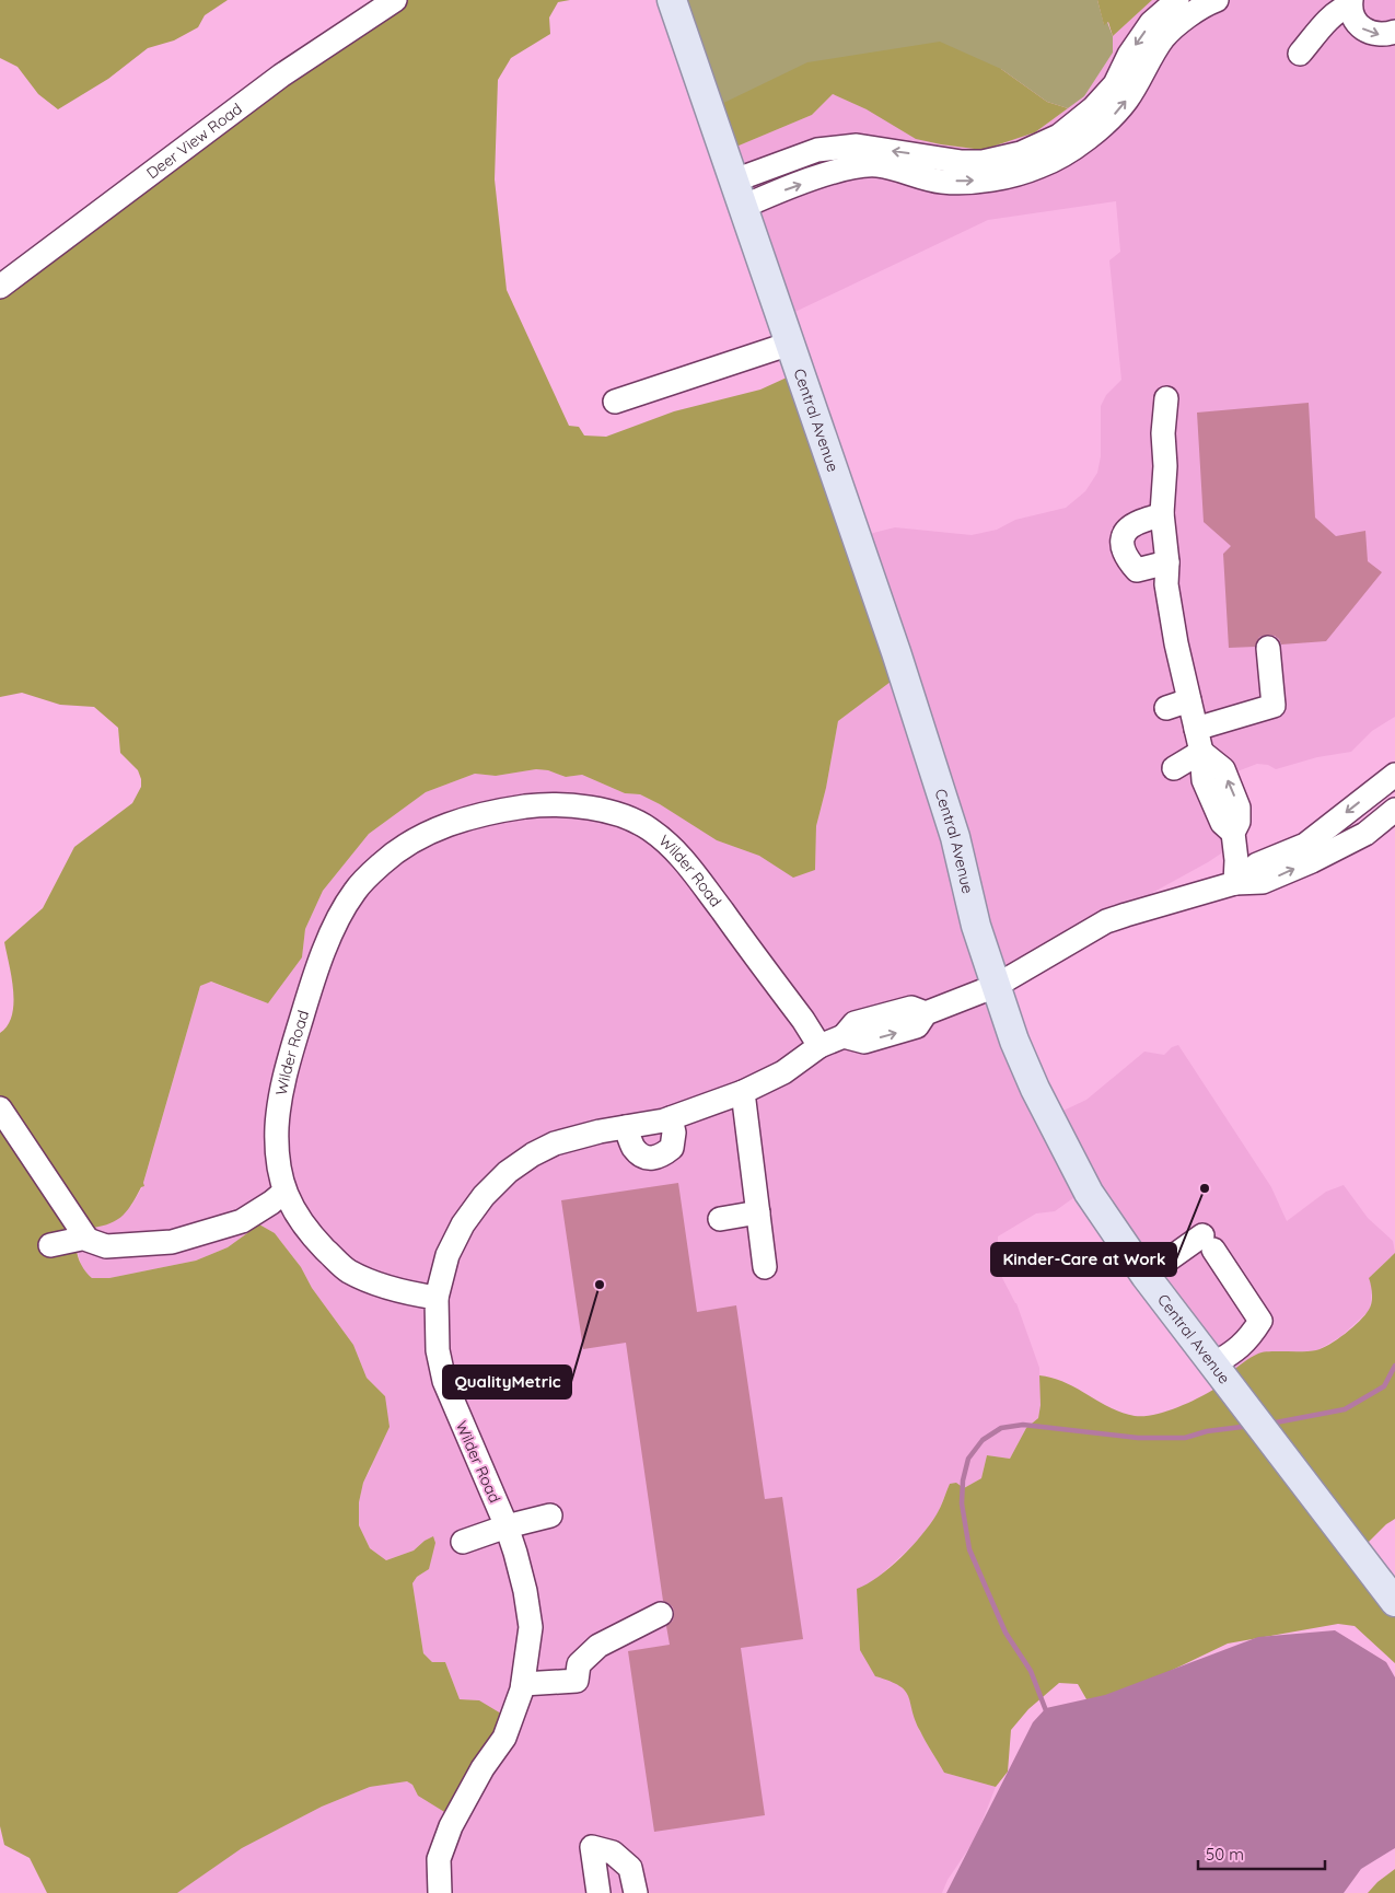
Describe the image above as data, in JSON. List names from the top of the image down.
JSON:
{
  "streets": {
    "main road": ["Central Avenue"],
    "street": ["Deer View Road", "Wilder Road"]
  },
  "places": ["Kinder-Care at Work", "QualityMetric"],
  "scale_bar": "50 m"
}
